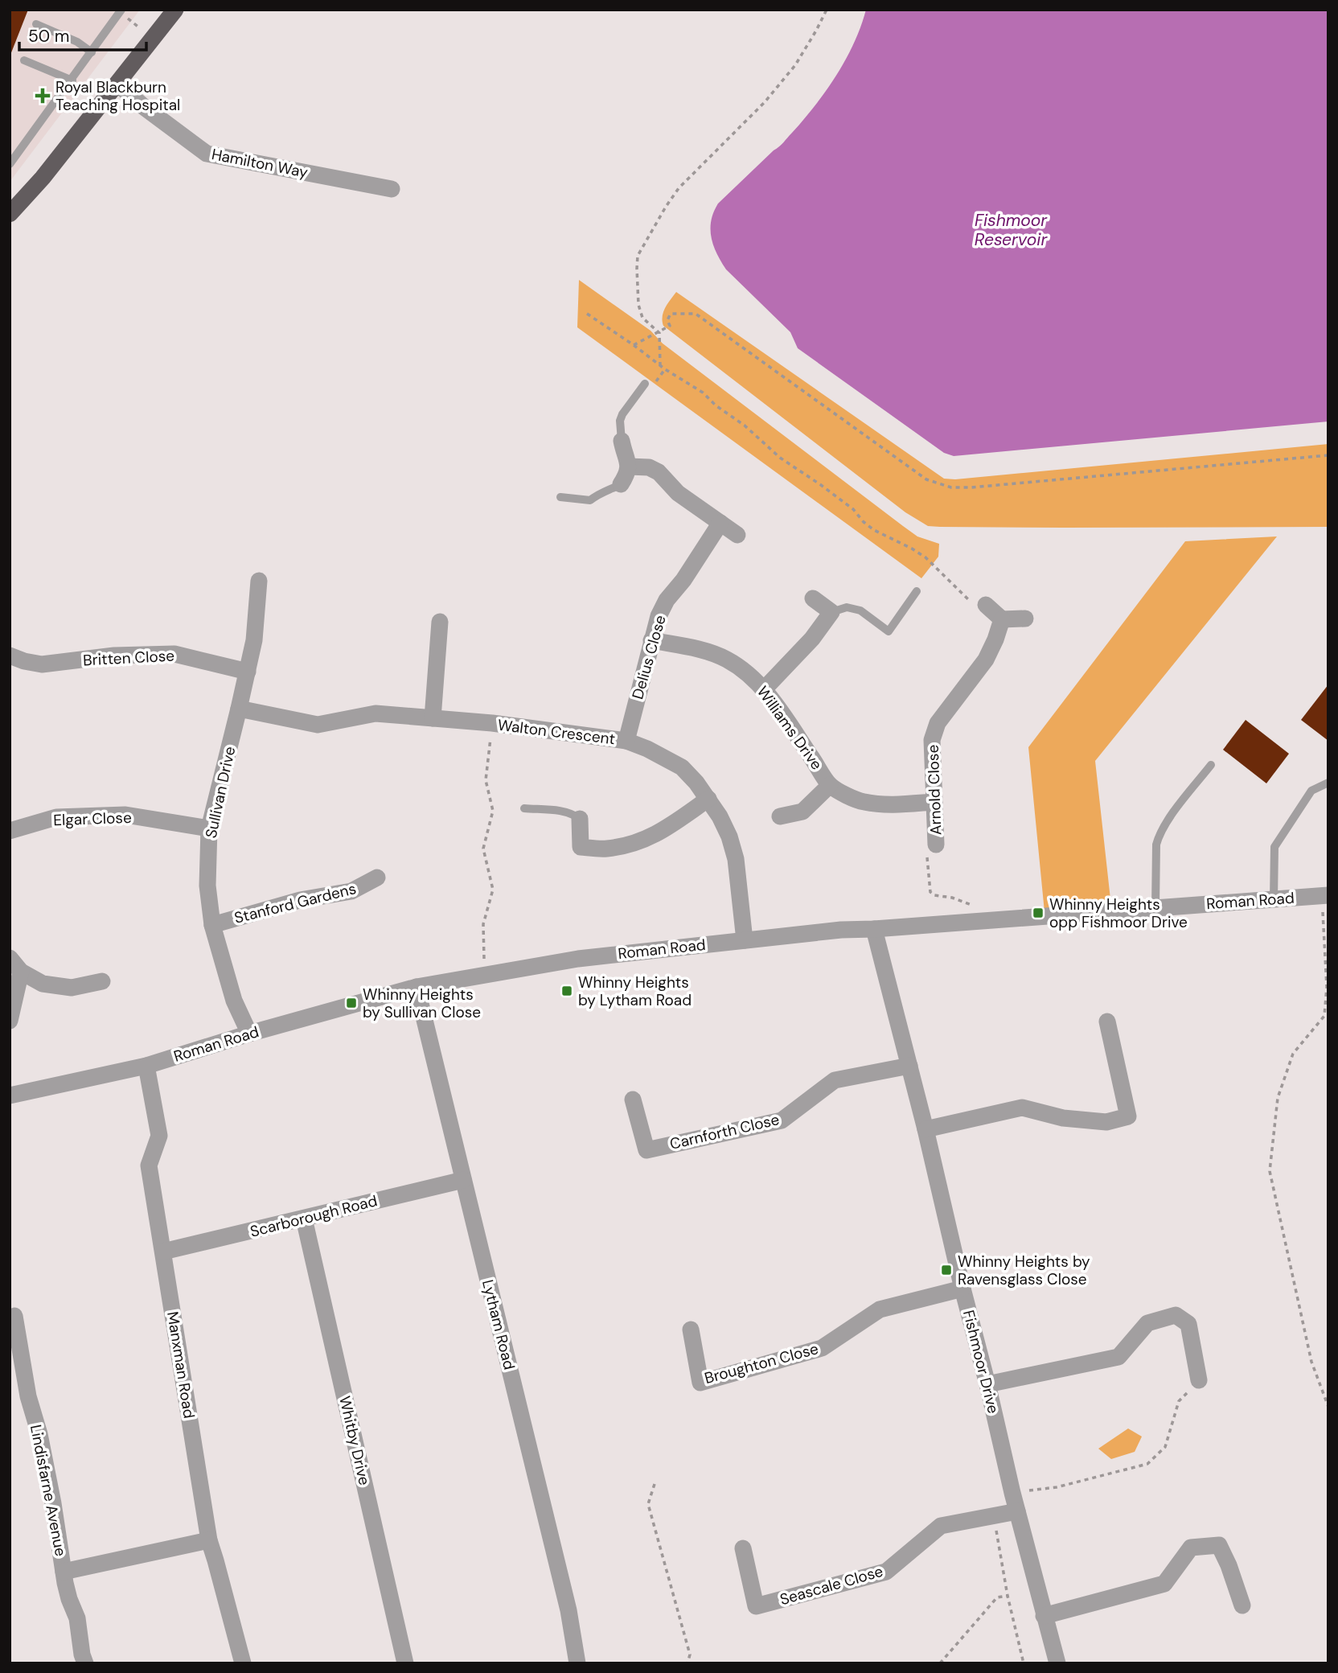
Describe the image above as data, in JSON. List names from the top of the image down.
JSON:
{
  "streets": {
    "street": [
      "Hamilton Way",
      "Delius Close",
      "Britten Close",
      "Williams Drive",
      "Walton Crescent",
      "Arnold Close",
      "Sullivan Drive",
      "Elgar Close",
      "Roman Road",
      "Stanford Gardens",
      "Carnforth Close",
      "Scarborough Road",
      "Lytham Road",
      "Fishmoor Drive",
      "Broughton Close",
      "Manxman Road",
      "Whitby Drive",
      "Lindisfarne Avenue",
      "Seascale Close"
    ]
  },
  "crossings": [
    ["Delius Close", "Williams Drive"],
    ["Delius Close", "Walton Crescent"],
    ["Britten Close", "Sullivan Drive"],
    ["Williams Drive", "Arnold Close"],
    ["Walton Crescent", "Sullivan Drive"],
    ["Walton Crescent", "Roman Road"],
    ["Sullivan Drive", "Elgar Close"],
    ["Sullivan Drive", "Roman Road"],
    ["Sullivan Drive", "Stanford Gardens"],
    ["Roman Road", "Lytham Road"],
    ["Roman Road", "Fishmoor Drive"],
    ["Roman Road", "Manxman Road"],
    ["Carnforth Close", "Fishmoor Drive"],
    ["Scarborough Road", "Lytham Road"],
    ["Scarborough Road", "Manxman Road"],
    ["Scarborough Road", "Whitby Drive"],
    ["Fishmoor Drive", "Broughton Close"],
    ["Fishmoor Drive", "Seascale Close"]
  ],
  "water": ["Fishmoor Reservoir"],
  "places": {
    "health": ["Royal Blackburn Teaching Hospital"],
    "transit": [
      "Whinny Heights opp Fishmoor Drive",
      "Whinny Heights by Lytham Road",
      "Whinny Heights by Sullivan Close",
      "Whinny Heights by Ravensglass Close"
    ]
  },
  "scale_bar": "50 m"
}
